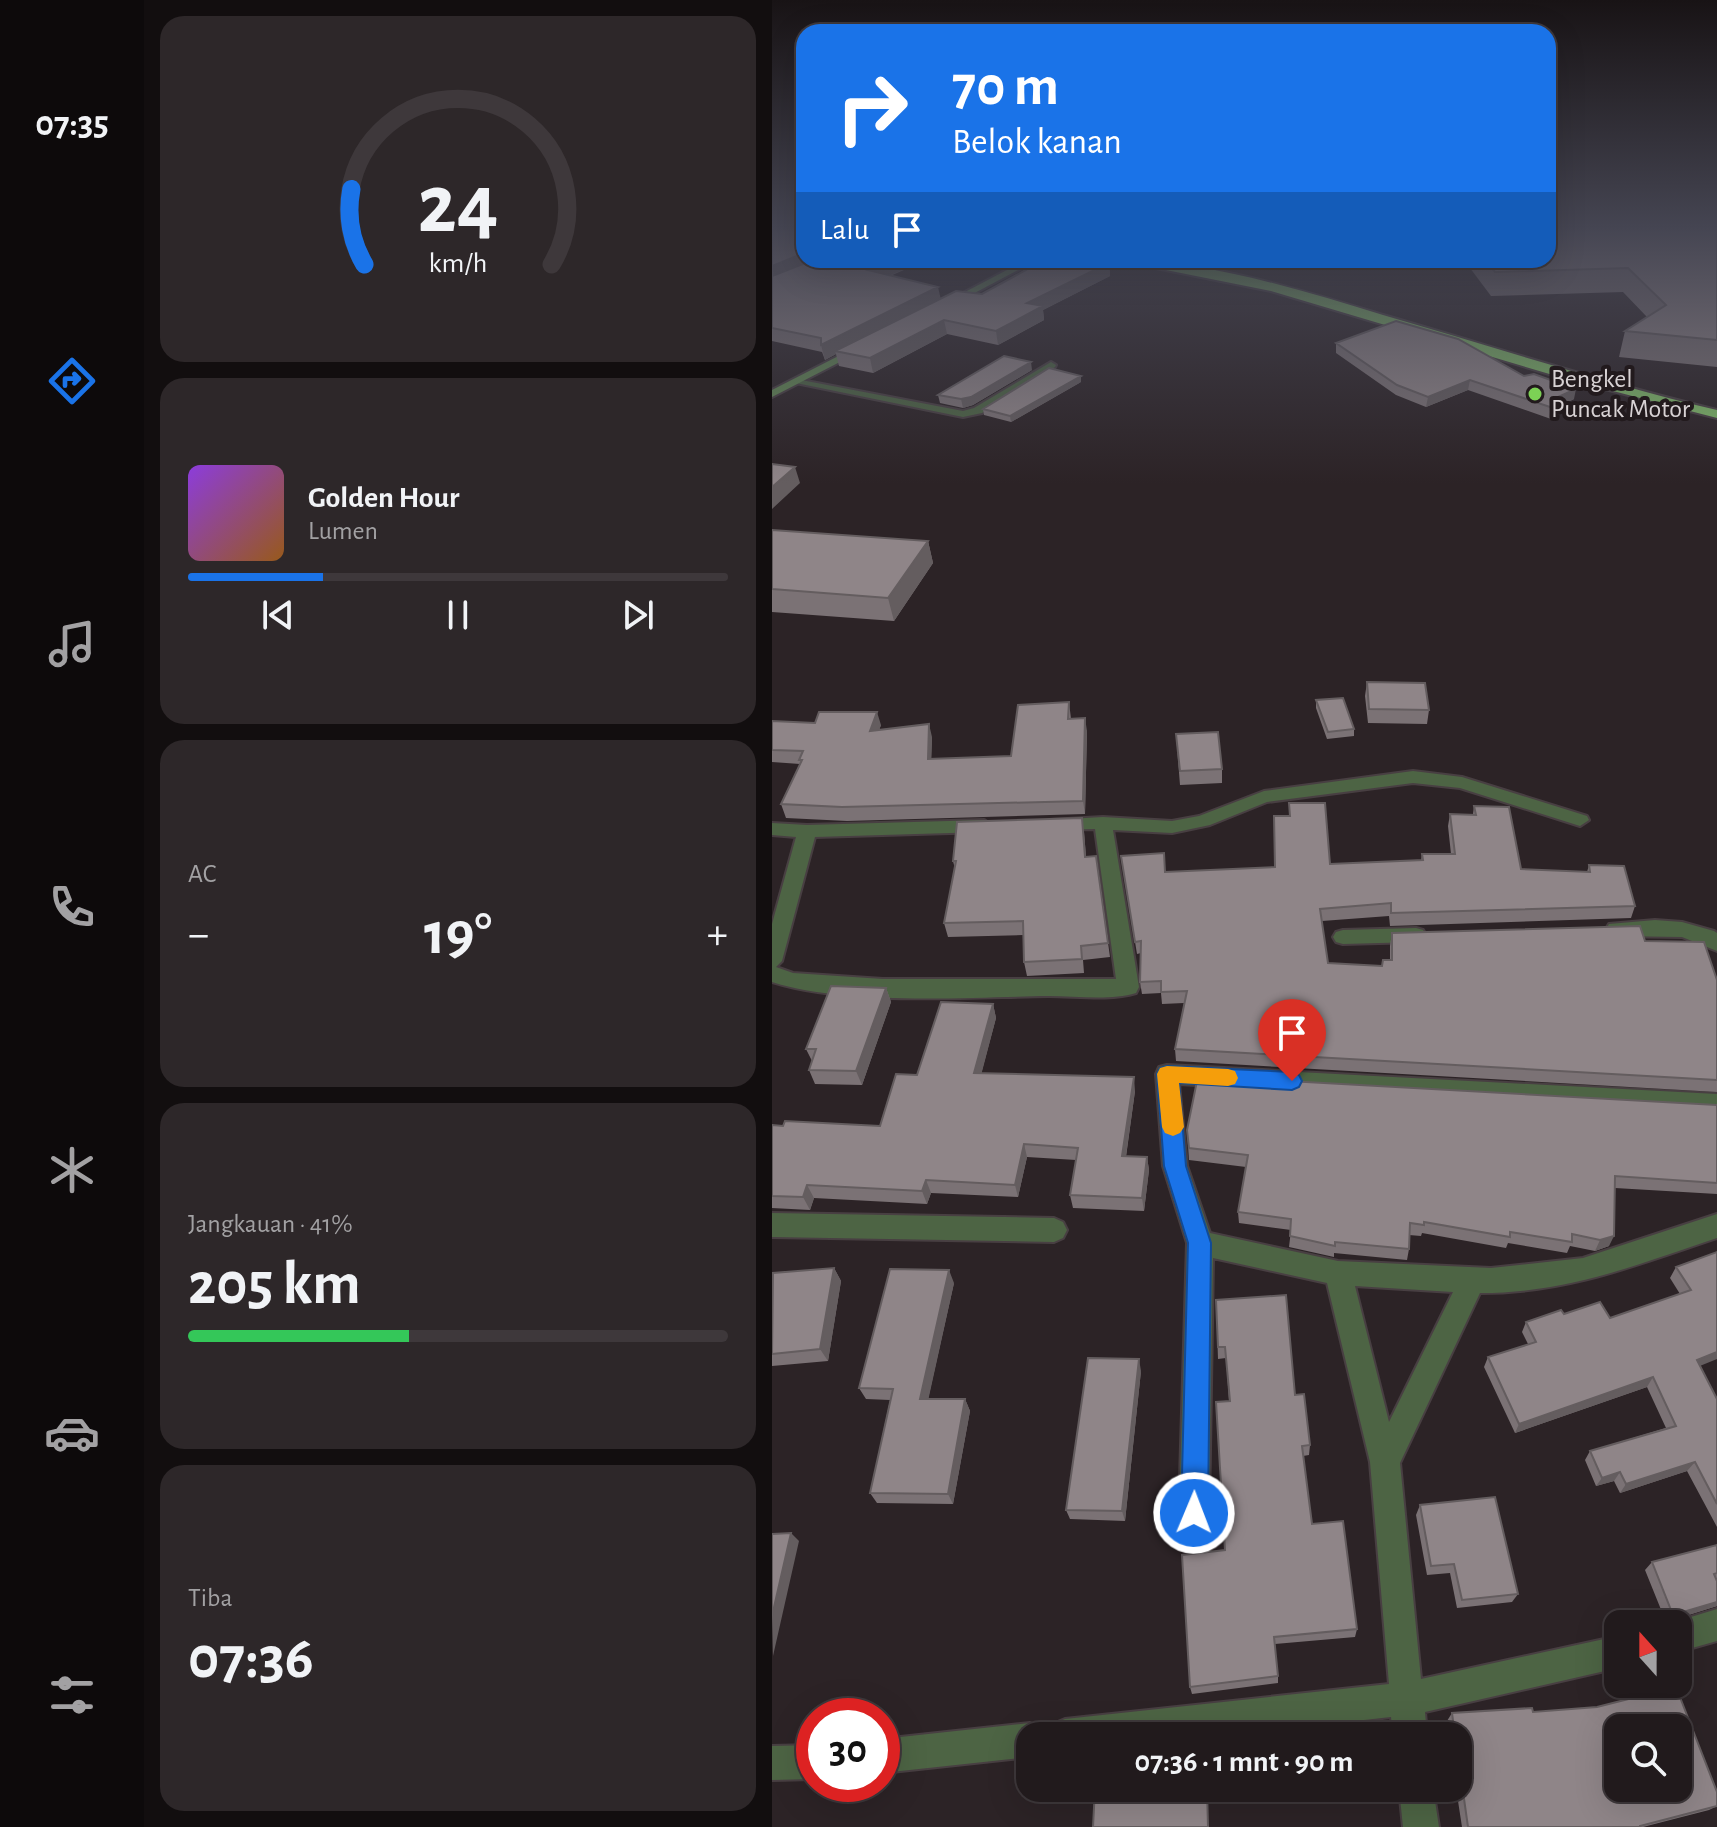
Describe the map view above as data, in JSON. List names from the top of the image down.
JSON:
{
  "places": ["Bengkel Puncak Motor"],
  "north": "top",
  "page": {
    "tabs": "07:35",
    "turn": ["70 m", "Belok kanan"],
    "then": "Lalu",
    "song": ["Golden Hour", "Lumen"],
    "tile": [
      "AC",
      ["Jangkauan · 41%", "205 km"],
      ["Tiba", "07:36"]
    ],
    "heat": ["−", "19°", "+"],
    "limit": "30",
    "trip": "07:36 · 1 mnt · 90 m",
    "gauge": ["24", "km/h"]
  }
}
